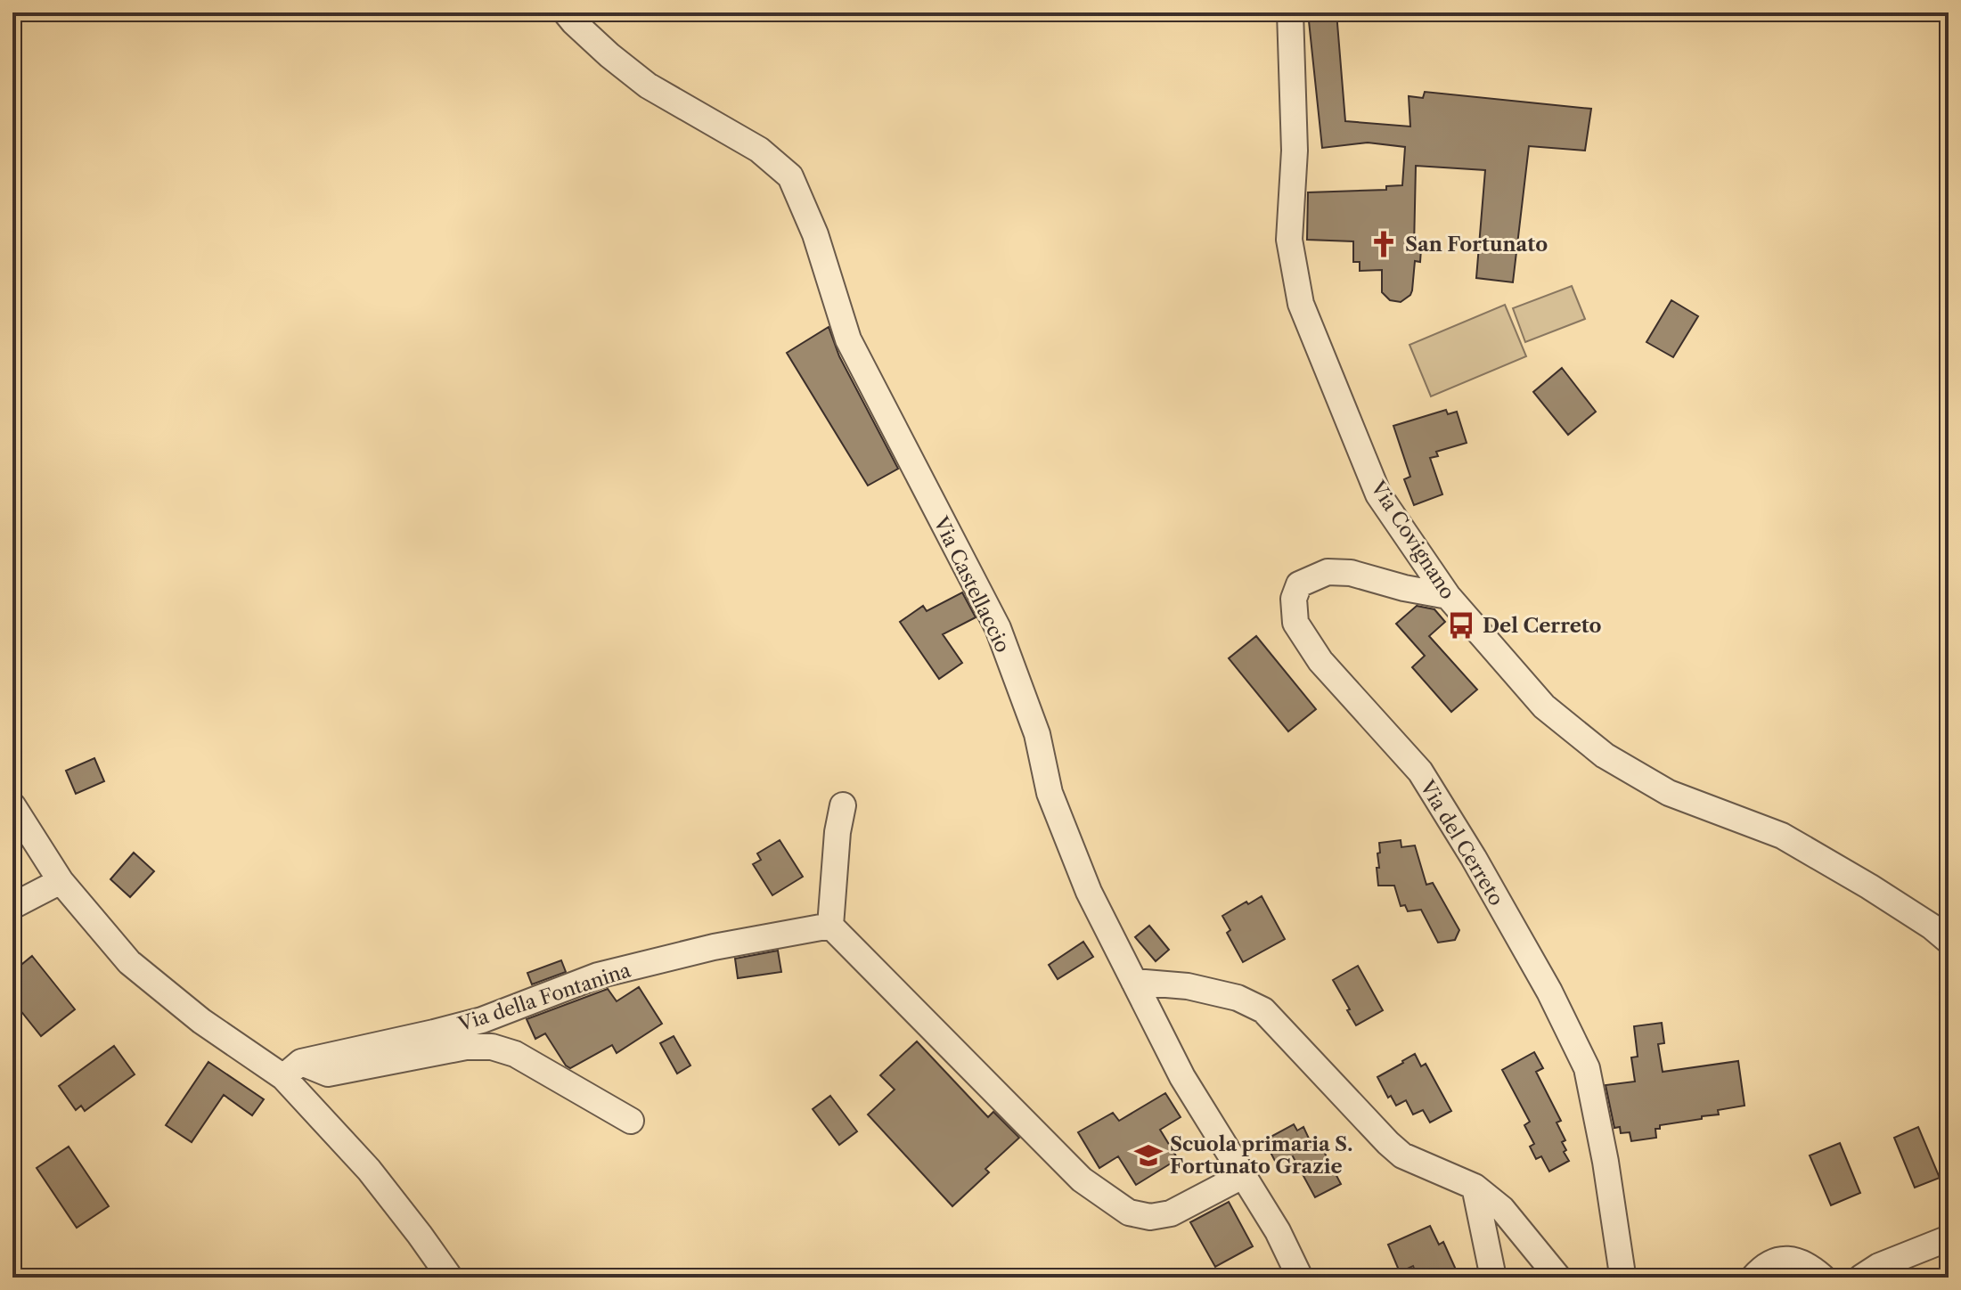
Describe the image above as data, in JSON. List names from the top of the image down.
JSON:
{
  "streets": {
    "street": [
      "Via Covignano",
      "Via Castellaccio",
      "Via del Cerreto",
      "Via della Fontanina"
    ]
  },
  "crossings": [
    ["Via Covignano", "Via del Cerreto"]
  ],
  "places": {
    "church": ["San Fortunato"],
    "bus stop": ["Del Cerreto"],
    "school or university": ["Scuola primaria S. Fortunato Grazie"]
  }
}
